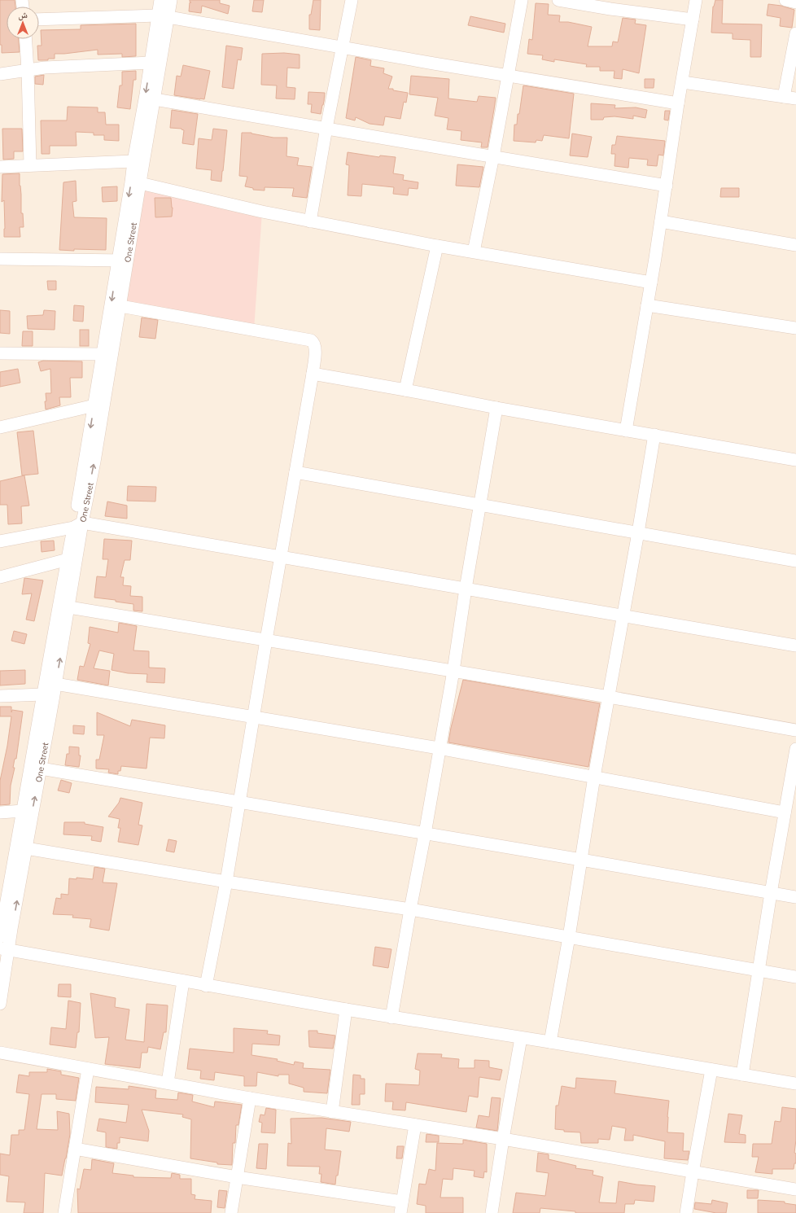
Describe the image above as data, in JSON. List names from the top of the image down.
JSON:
{
  "streets": {
    "street": ["One Street"]
  },
  "north": "top"
}
